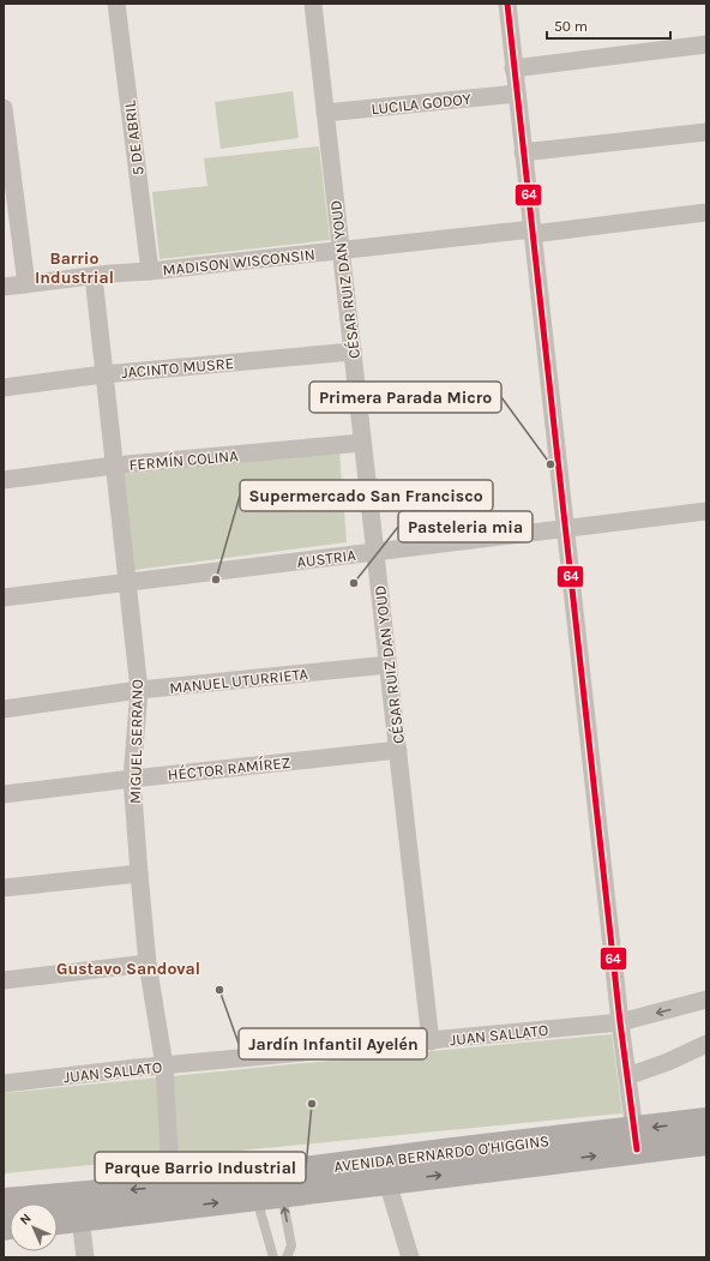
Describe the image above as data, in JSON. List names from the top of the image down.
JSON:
{
  "streets": {
    "main road": ["AVENIDA BERNARDO O'HIGGINS"],
    "street": [
      "LUCILA GODOY",
      "5 DE ABRIL",
      "MADISON WISCONSIN",
      "CÉSAR RUIZ DAN YOUD",
      "JACINTO MUSRE",
      "FERMÍN COLINA",
      "AUSTRIA",
      "MANUEL UTURRIETA",
      "MIGUEL SERRANO",
      "HÉCTOR RAMÍREZ",
      "JUAN SALLATO"
    ]
  },
  "crossings": [
    ["LUCILA GODOY", "CÉSAR RUIZ DAN YOUD"],
    ["5 DE ABRIL", "MADISON WISCONSIN"],
    ["MADISON WISCONSIN", "CÉSAR RUIZ DAN YOUD"],
    ["MADISON WISCONSIN", "MIGUEL SERRANO"],
    ["CÉSAR RUIZ DAN YOUD", "JACINTO MUSRE"],
    ["CÉSAR RUIZ DAN YOUD", "FERMÍN COLINA"],
    ["CÉSAR RUIZ DAN YOUD", "AUSTRIA"],
    ["CÉSAR RUIZ DAN YOUD", "MANUEL UTURRIETA"],
    ["CÉSAR RUIZ DAN YOUD", "HÉCTOR RAMÍREZ"],
    ["CÉSAR RUIZ DAN YOUD", "JUAN SALLATO"],
    ["JACINTO MUSRE", "MIGUEL SERRANO"],
    ["FERMÍN COLINA", "MIGUEL SERRANO"],
    ["AUSTRIA", "MIGUEL SERRANO"],
    ["MANUEL UTURRIETA", "MIGUEL SERRANO"],
    ["MIGUEL SERRANO", "HÉCTOR RAMÍREZ"],
    ["MIGUEL SERRANO", "JUAN SALLATO"],
    ["MIGUEL SERRANO", "AVENIDA BERNARDO O'HIGGINS"]
  ],
  "districts": ["Barrio Industrial", "Gustavo Sandoval"],
  "places": [
    "Primera Parada Micro",
    "Supermercado San Francisco",
    "Pasteleria mia",
    "Jardín Infantil Ayelén",
    "Parque Barrio Industrial"
  ],
  "lines": ["transit line 64"],
  "scale_bar": "50 m",
  "north": "top left"
}
